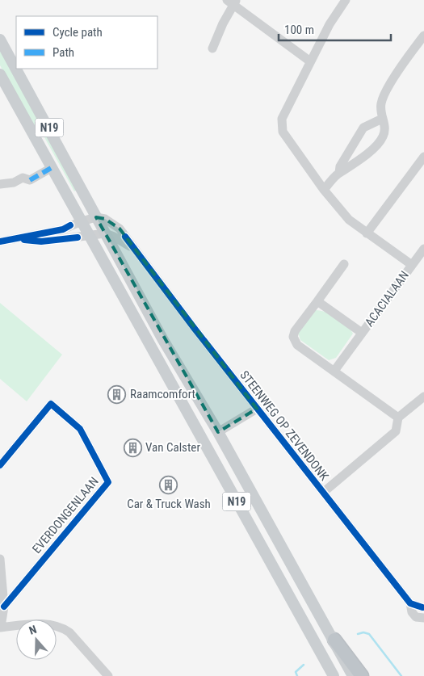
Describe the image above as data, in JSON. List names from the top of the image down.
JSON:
{
  "streets": {
    "main road": ["N19"],
    "street": ["ACACIALAAN", "STEENWEG OP ZEVENDONK", "EVERDONGENLAAN"]
  },
  "crossings": [
    ["N19", "STEENWEG OP ZEVENDONK"]
  ],
  "places": {
    "building": ["Raamcomfort", "Van Calster", "Car & Truck Wash"]
  },
  "legend": ["Cycle path", "Path"],
  "scale_bar": "100 m",
  "north": "top"
}
